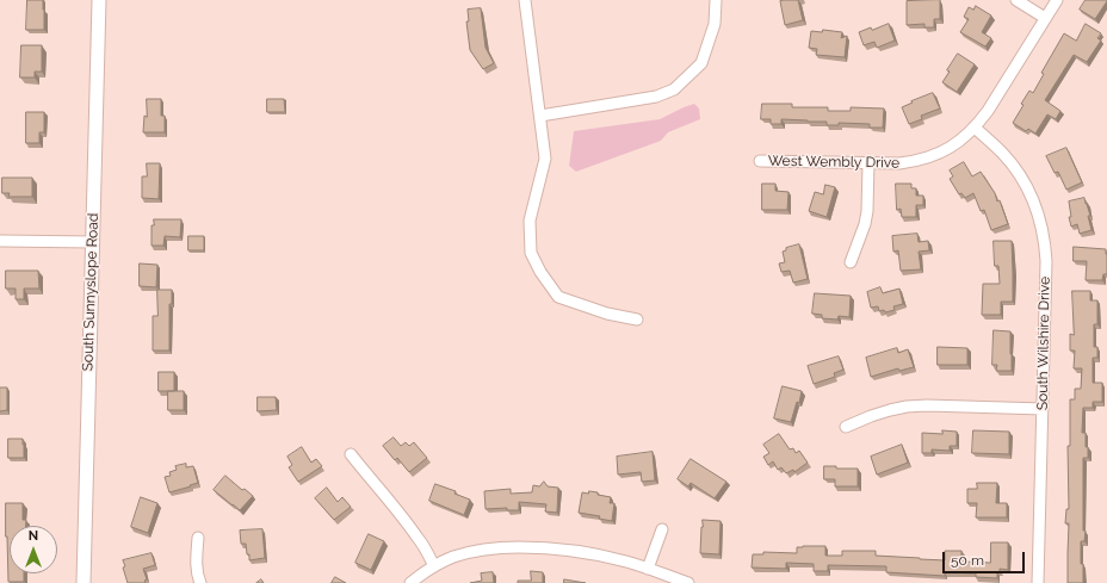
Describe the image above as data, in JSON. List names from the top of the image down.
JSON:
{
  "streets": {
    "street": ["West Wembly Drive", "South Sunnyslope Road", "South Wilshire Drive"]
  },
  "crossings": [
    ["West Wembly Drive", "South Wilshire Drive"]
  ],
  "scale_bar": "50 m",
  "north": "top"
}
